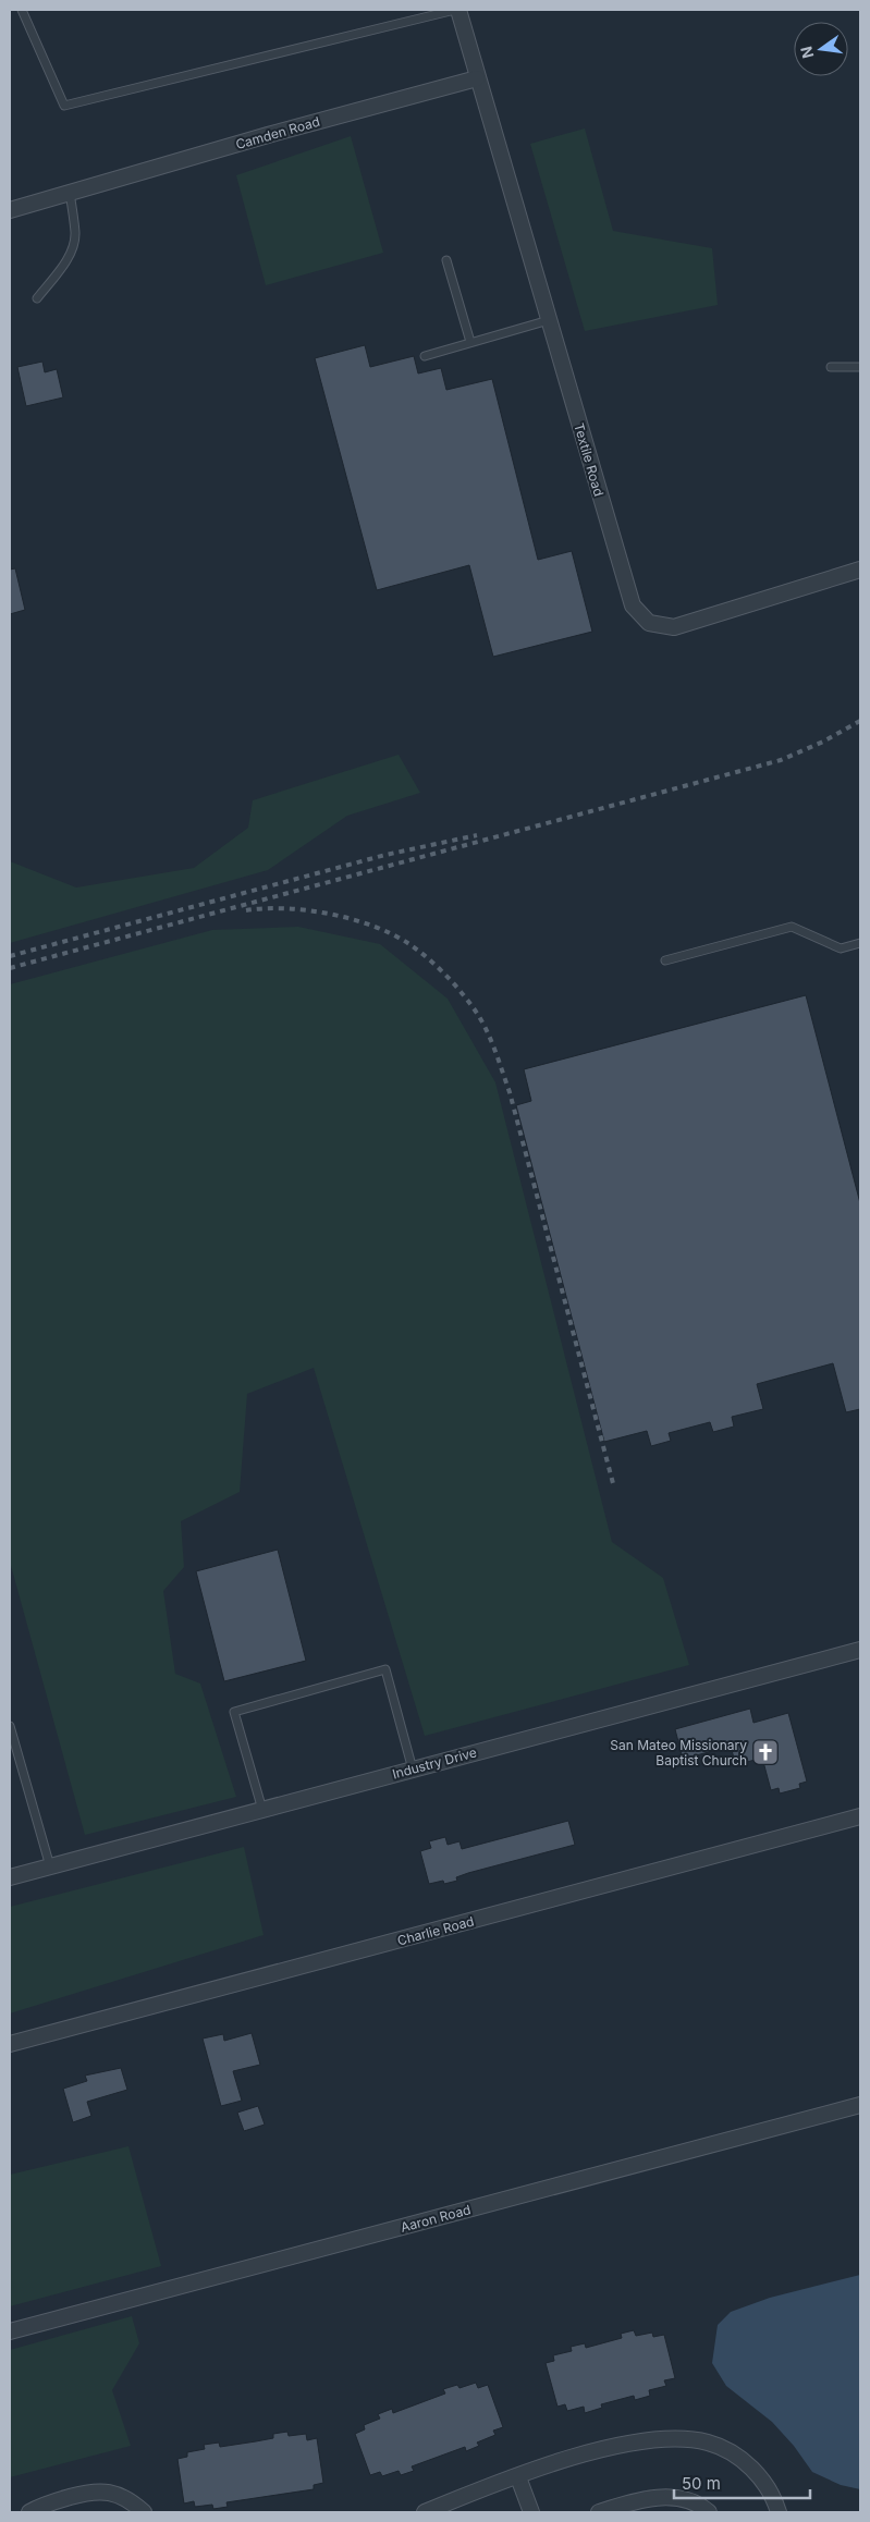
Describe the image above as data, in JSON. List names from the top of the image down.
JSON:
{
  "streets": {
    "street": [
      "Camden Road",
      "Textile Road",
      "Industry Drive",
      "Charlie Road",
      "Aaron Road"
    ]
  },
  "crossings": [
    ["Camden Road", "Textile Road"]
  ],
  "places": {
    "church": ["San Mateo Missionary Baptist Church"]
  },
  "scale_bar": "50 m",
  "north": "left"
}
